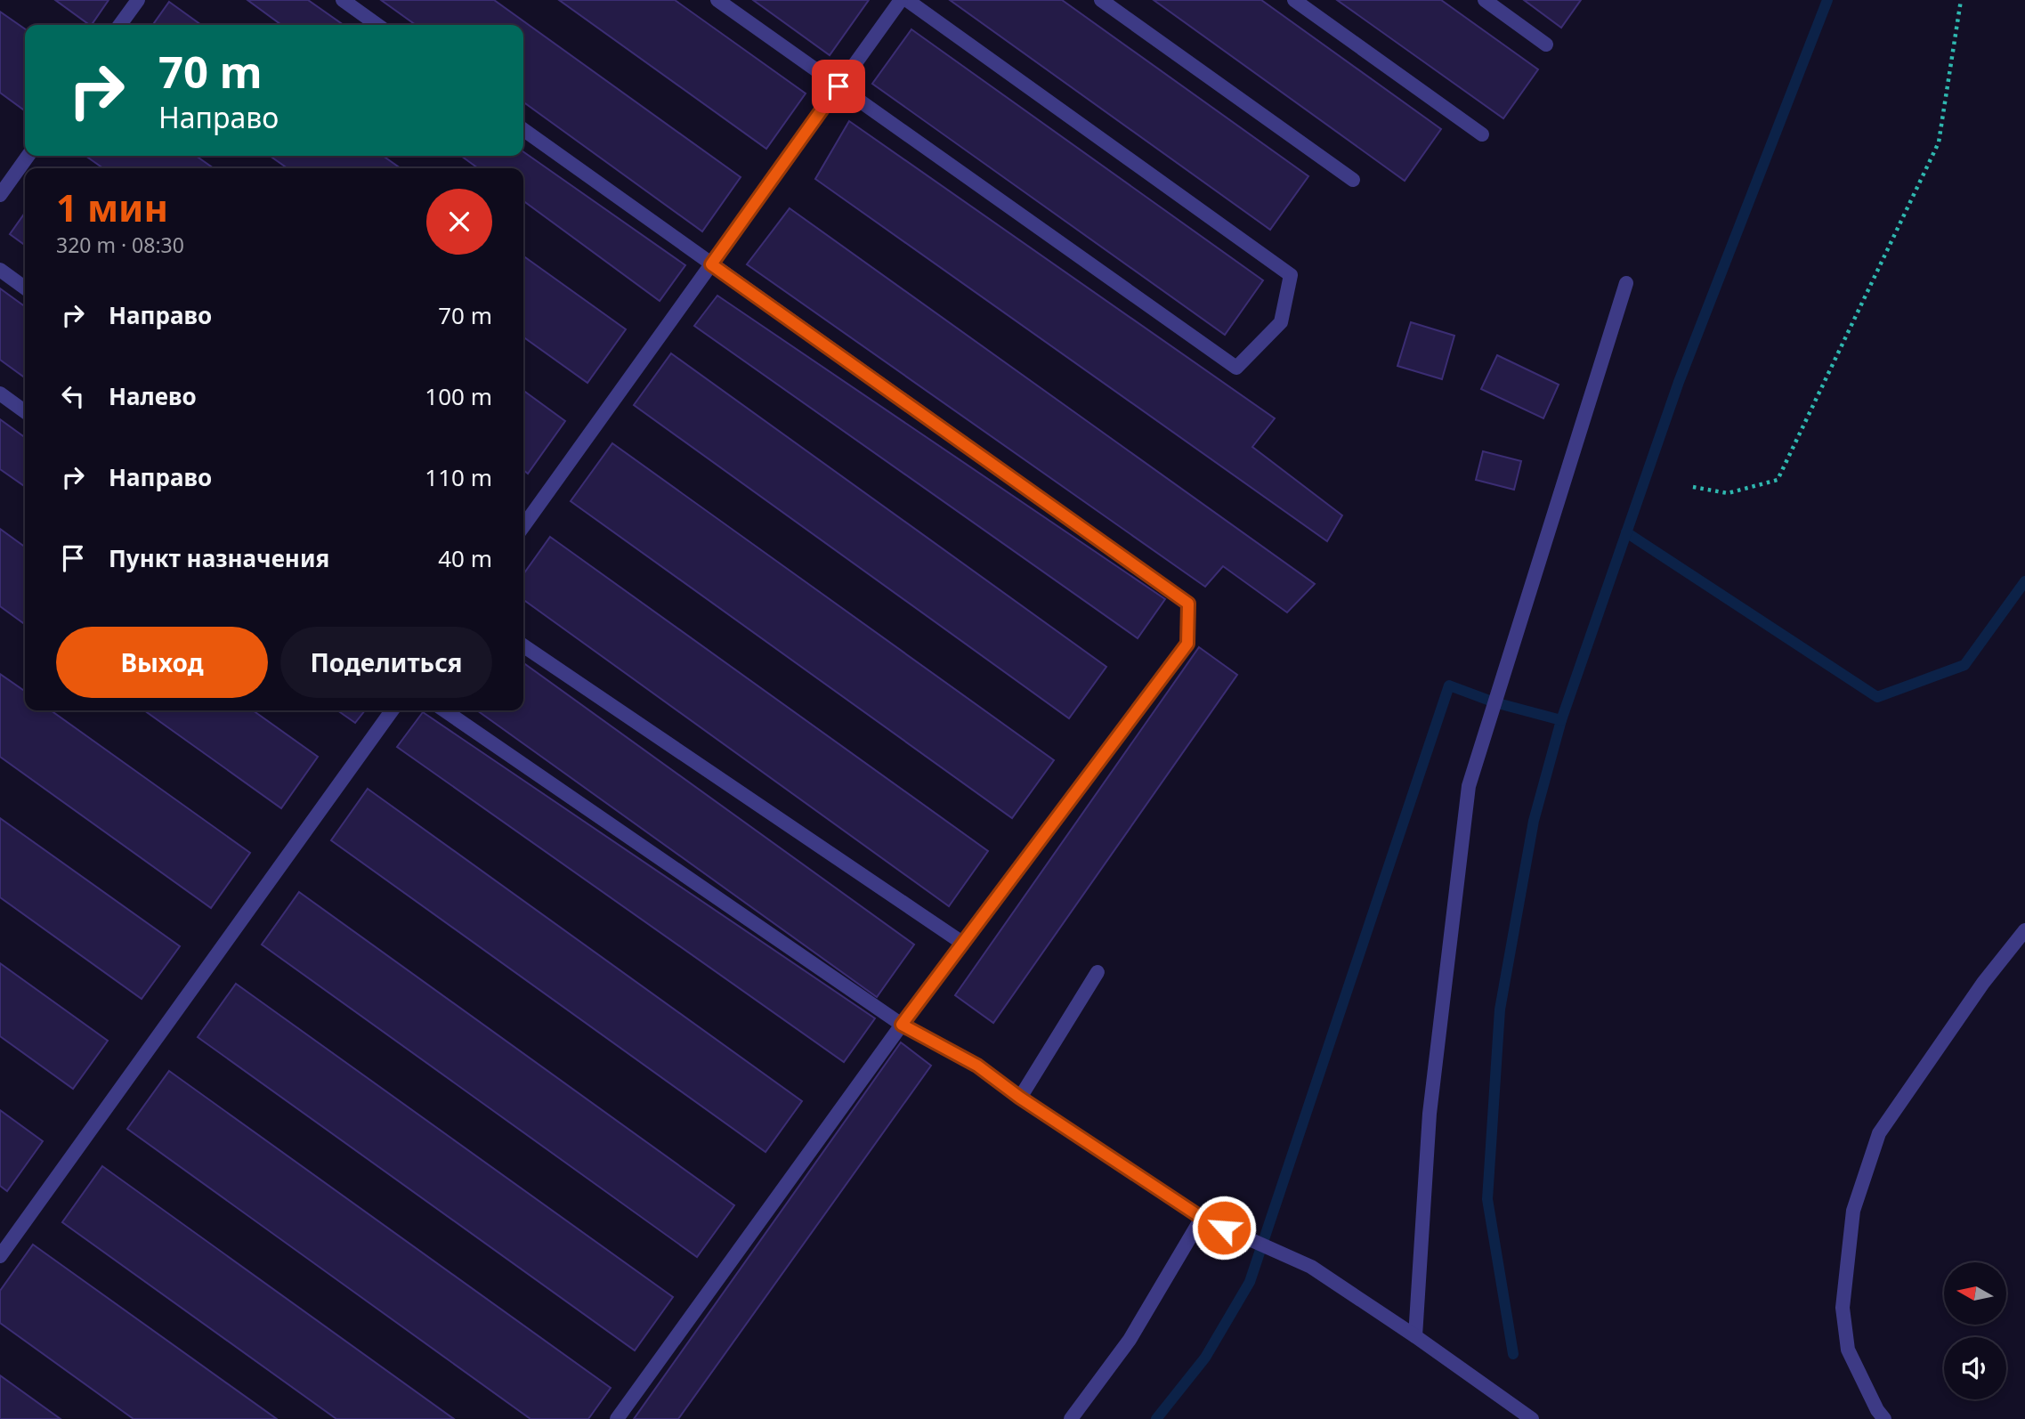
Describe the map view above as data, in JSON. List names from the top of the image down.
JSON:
{
  "north": "left",
  "page": {
    "turn": ["70 m", "Направо"],
    "heading": ["1 мин", "320 m · 08:30"],
    "list": [
      {
        "name": "Направо",
        "value": "70 m"
      },
      {
        "name": "Налево",
        "value": "100 m"
      },
      {
        "name": "Направо",
        "value": "110 m"
      },
      {
        "name": "Пункт назначения",
        "value": "40 m"
      }
    ],
    "buttons": ["Выход", "Поделиться"]
  }
}
